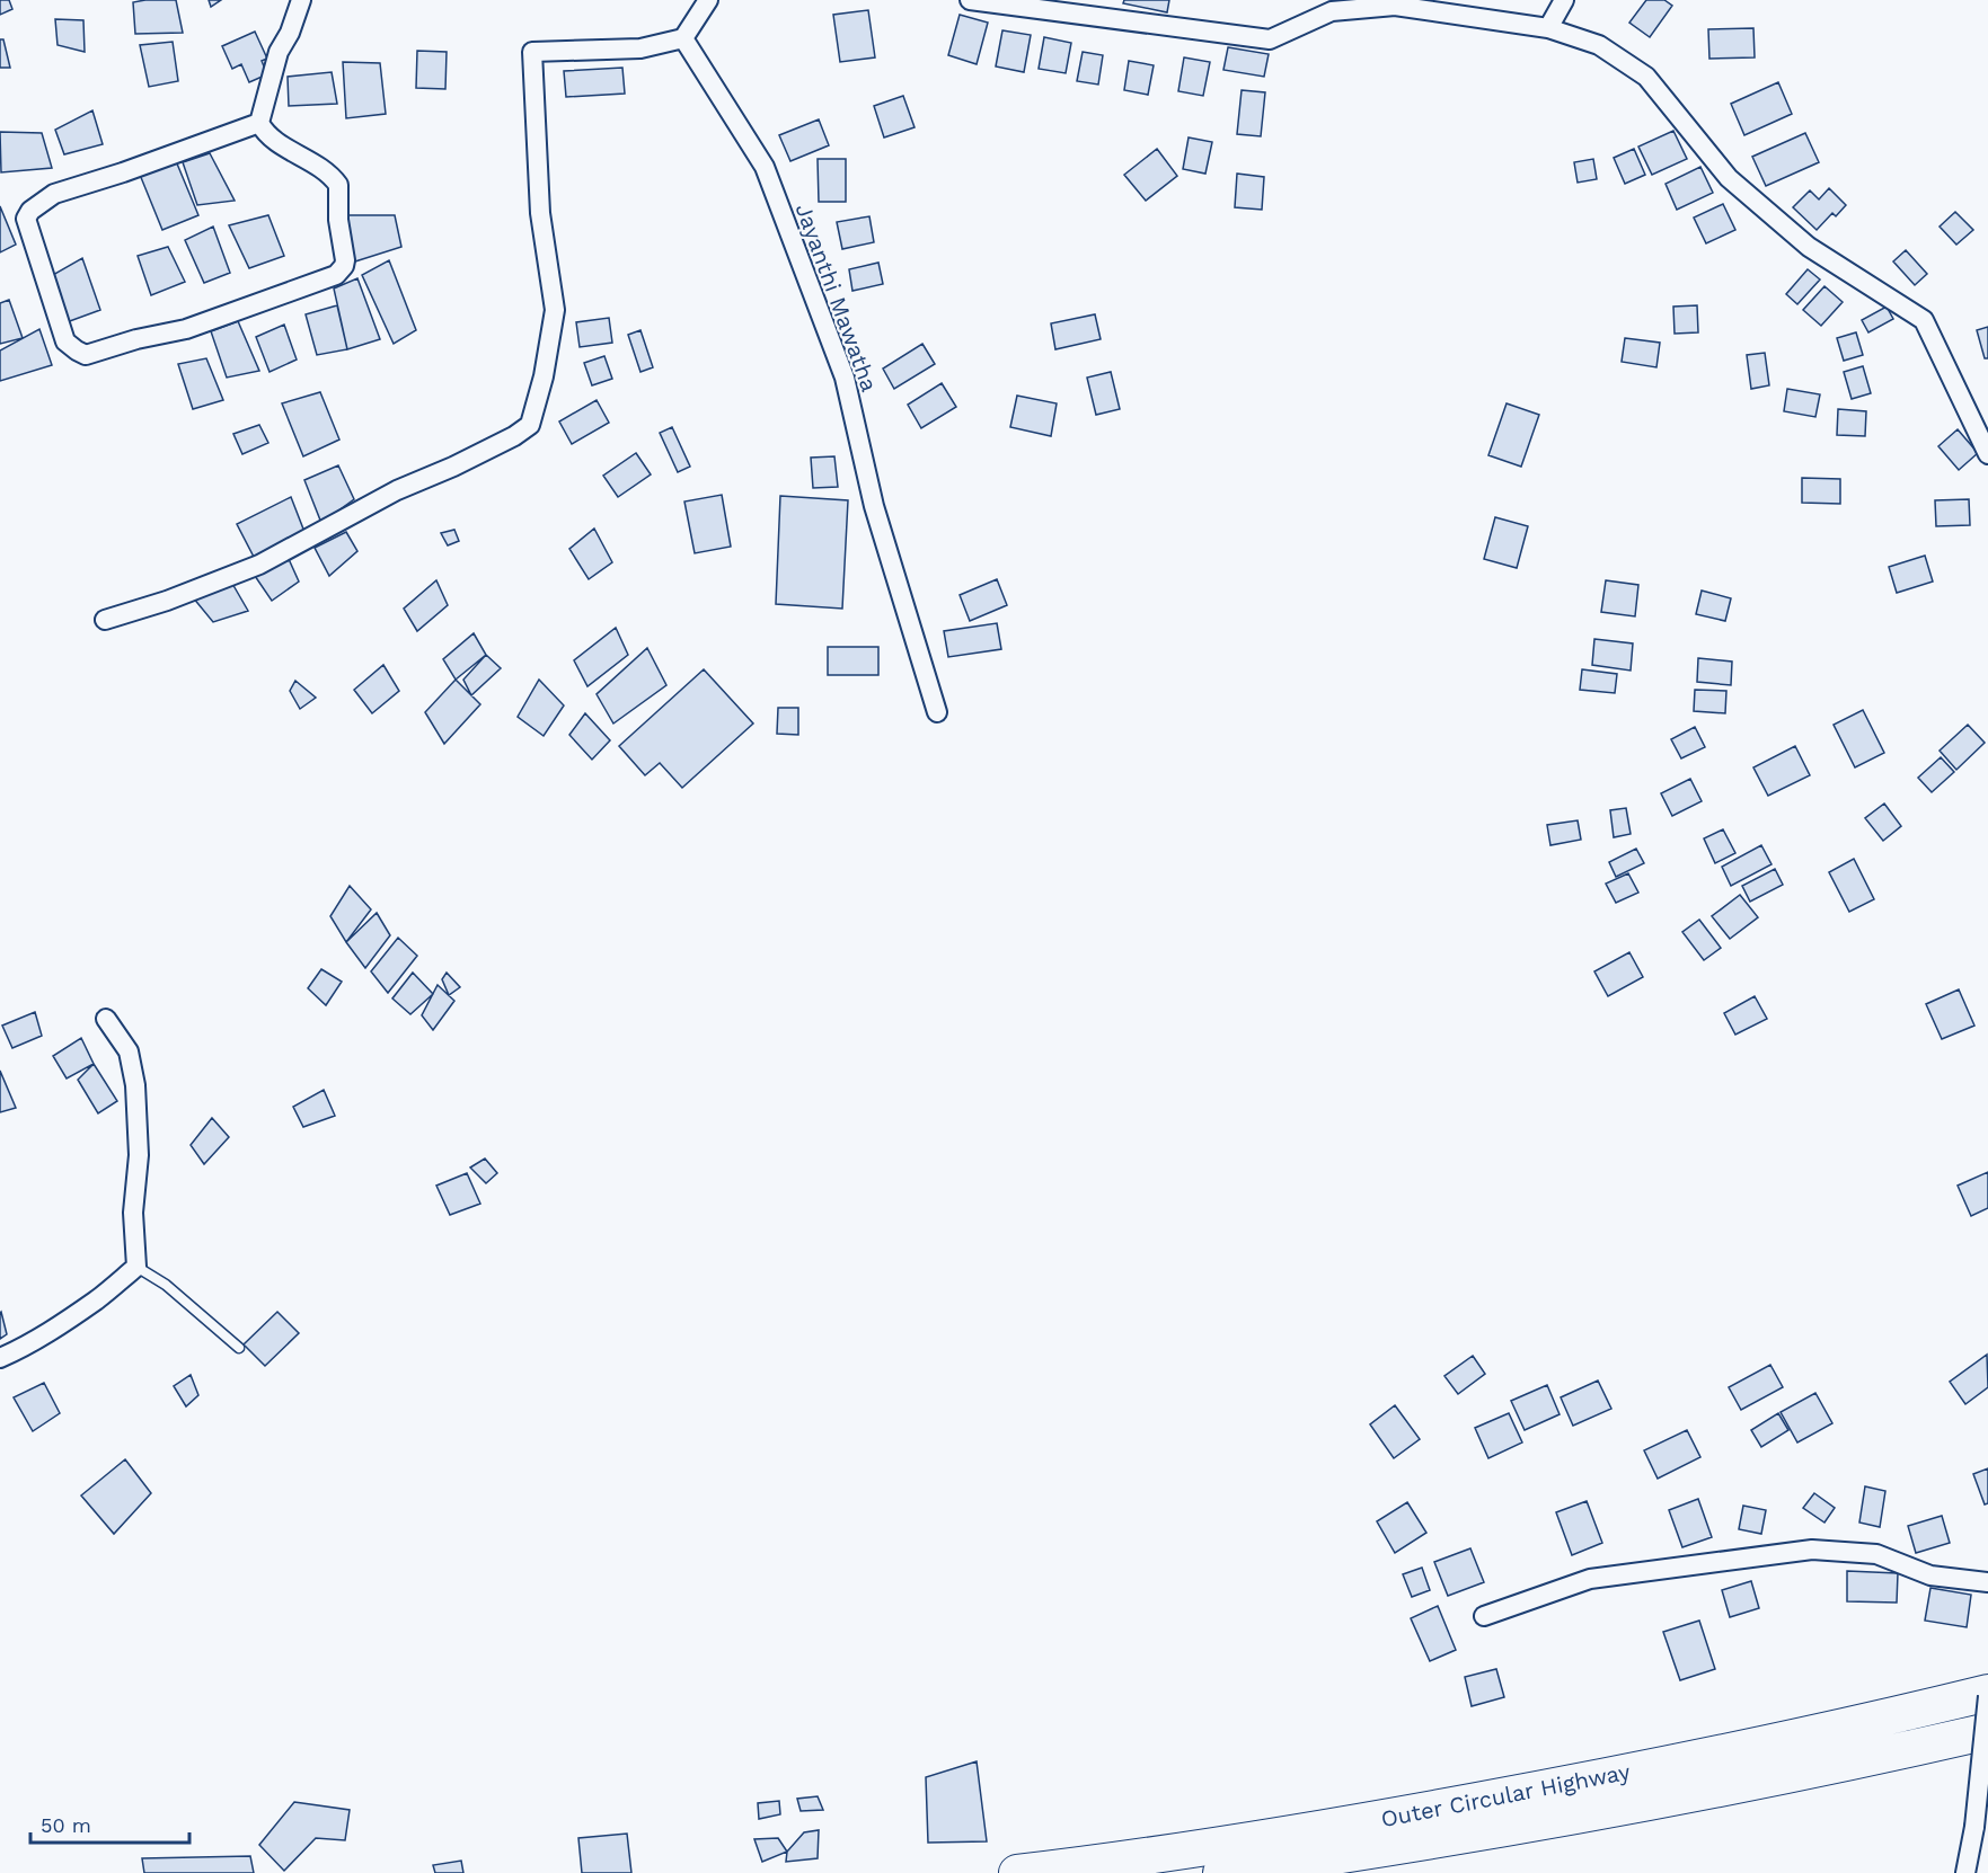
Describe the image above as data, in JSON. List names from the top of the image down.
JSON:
{
  "streets": {
    "highway": ["Outer Circular Highway"],
    "street": ["Jayanthi Mawatha"]
  },
  "scale_bar": "50 m"
}
